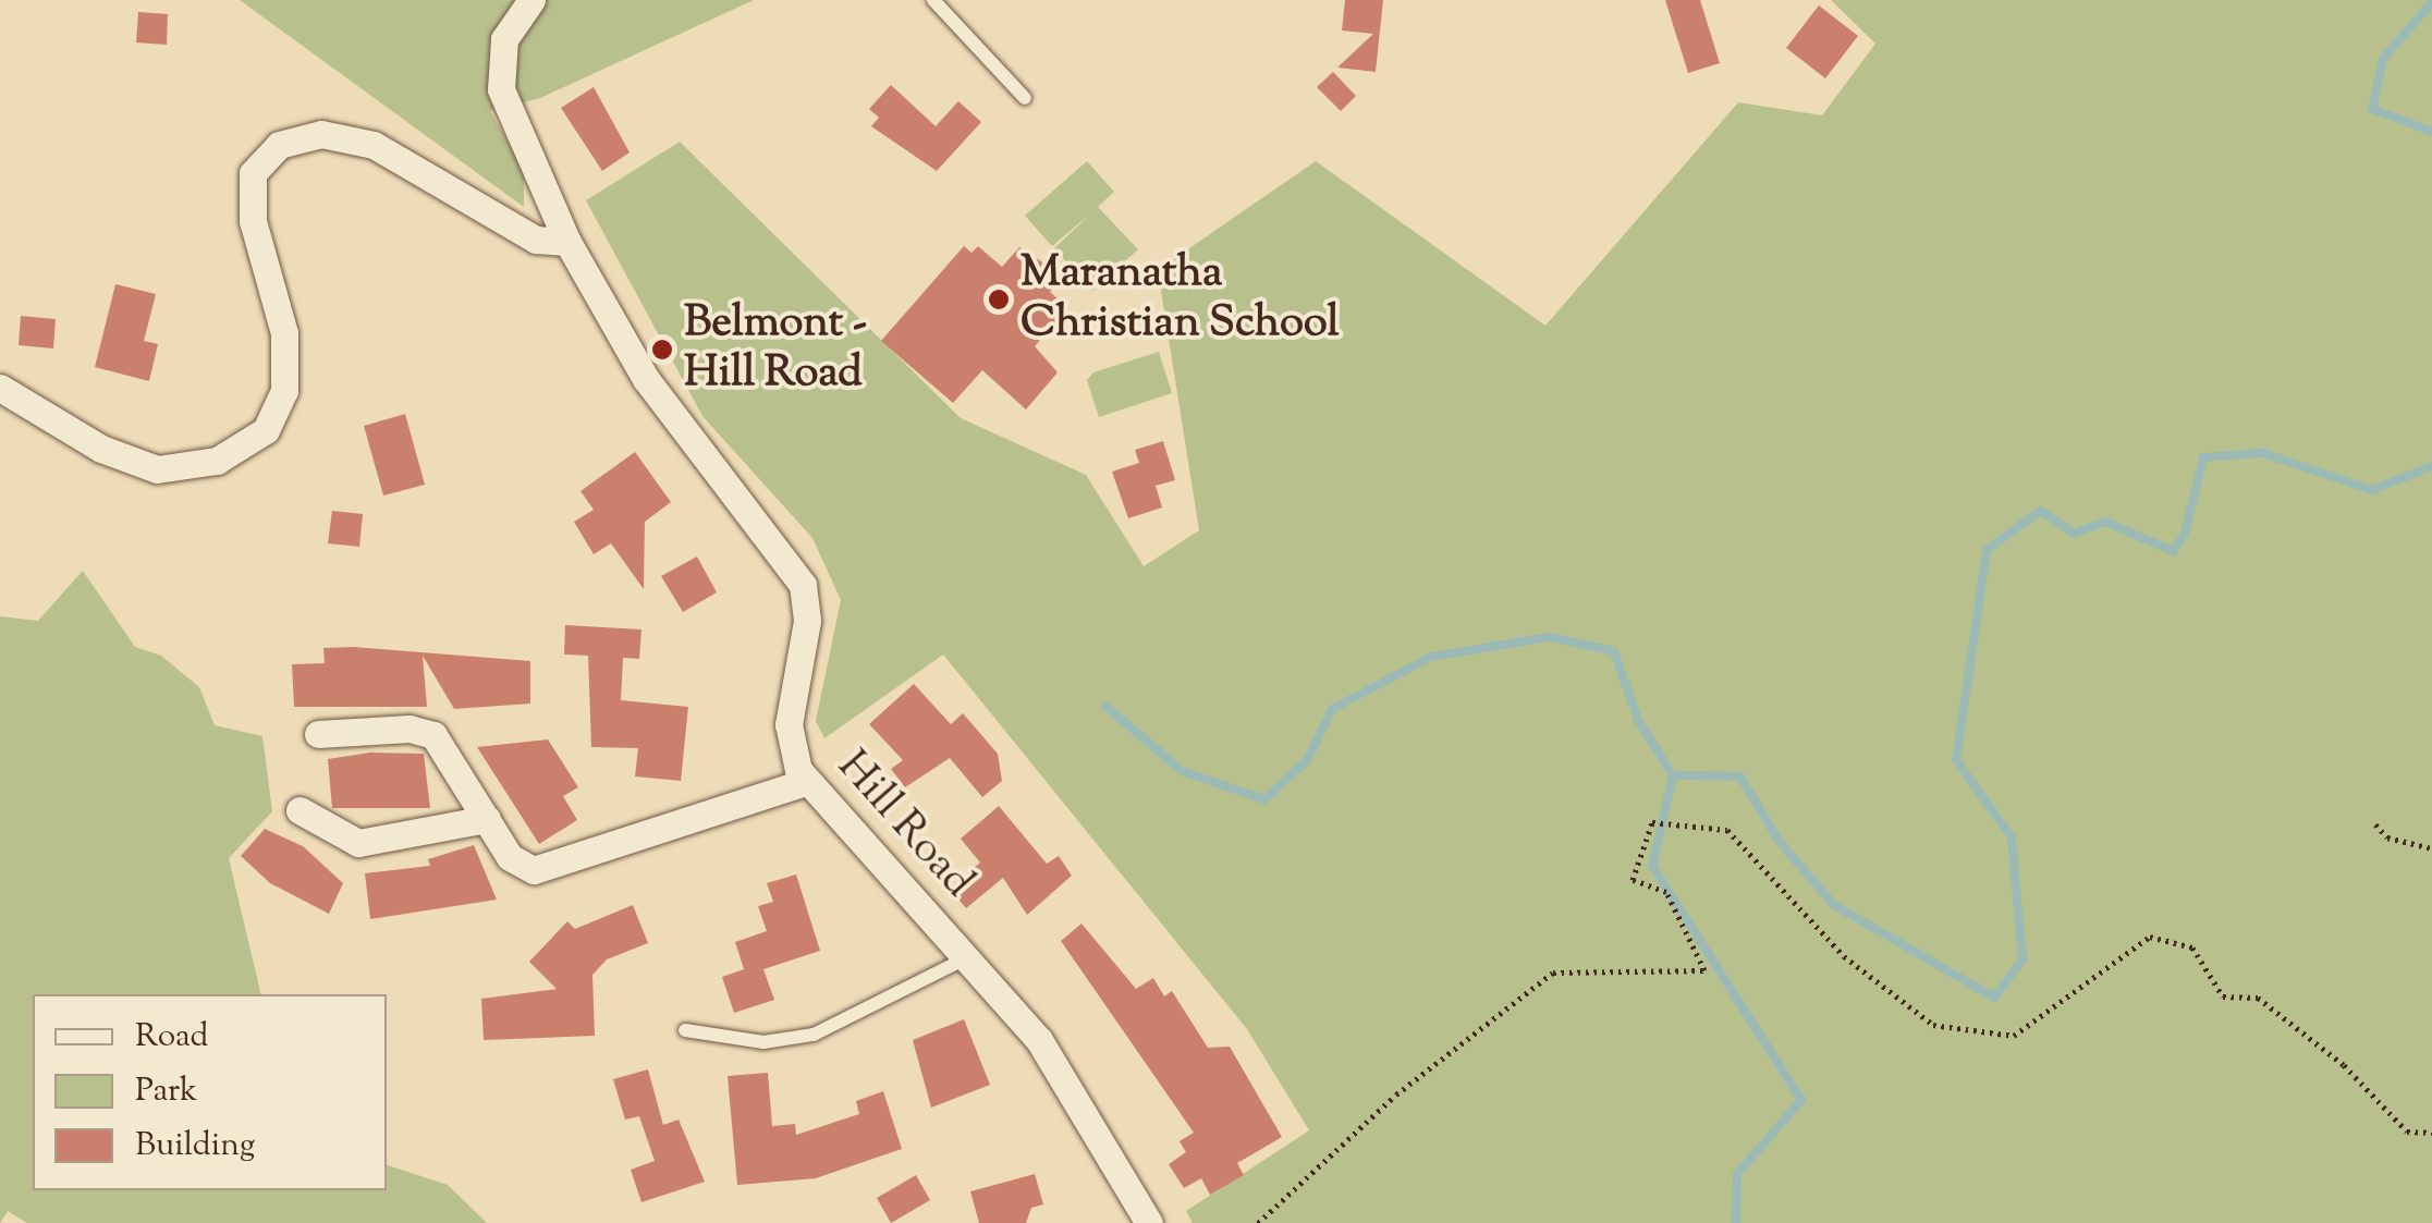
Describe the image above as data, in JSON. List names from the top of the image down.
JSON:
{
  "streets": {
    "street": ["Hill Road"]
  },
  "places": ["Maranatha Christian School", "Belmont - Hill Road"],
  "legend": ["Road", "Park", "Building"]
}
